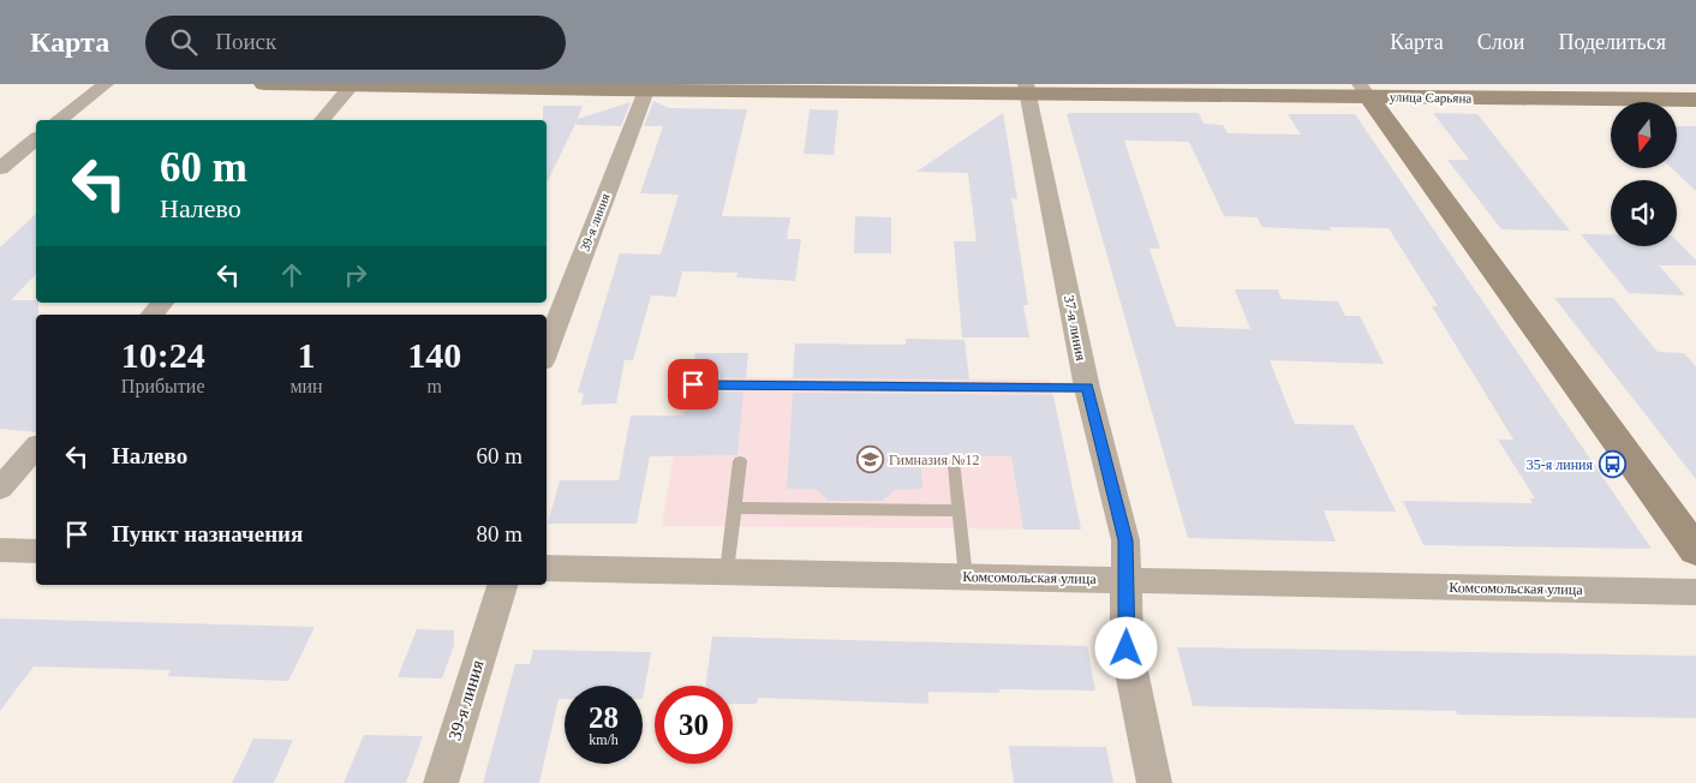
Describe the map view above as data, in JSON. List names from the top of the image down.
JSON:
{
  "streets": {
    "main road": ["улица Сарьяна"],
    "street": ["39-я линия", "37-я линия", "Комсомольская улица"]
  },
  "crossings": [
    ["улица Сарьяна", "39-я линия"],
    ["улица Сарьяна", "37-я линия"],
    ["37-я линия", "Комсомольская улица"]
  ],
  "places": {
    "school or university": ["Гимназия №12"],
    "bus stop": ["35-я линия"]
  },
  "north": "bottom",
  "page": {
    "header": "Карта",
    "search": "Поиск",
    "nav": ["Карта", "Слои", "Поделиться"],
    "turn": ["60 m", "Налево"],
    "eta": [
      "10:24",
      "Прибытие",
      "1",
      "мин",
      "140",
      "m"
    ],
    "list": [
      {
        "name": "Налево",
        "value": "60 m"
      },
      {
        "name": "Пункт назначения",
        "value": "80 m"
      }
    ],
    "speed": "28 km/h",
    "limit": "30"
  }
}
